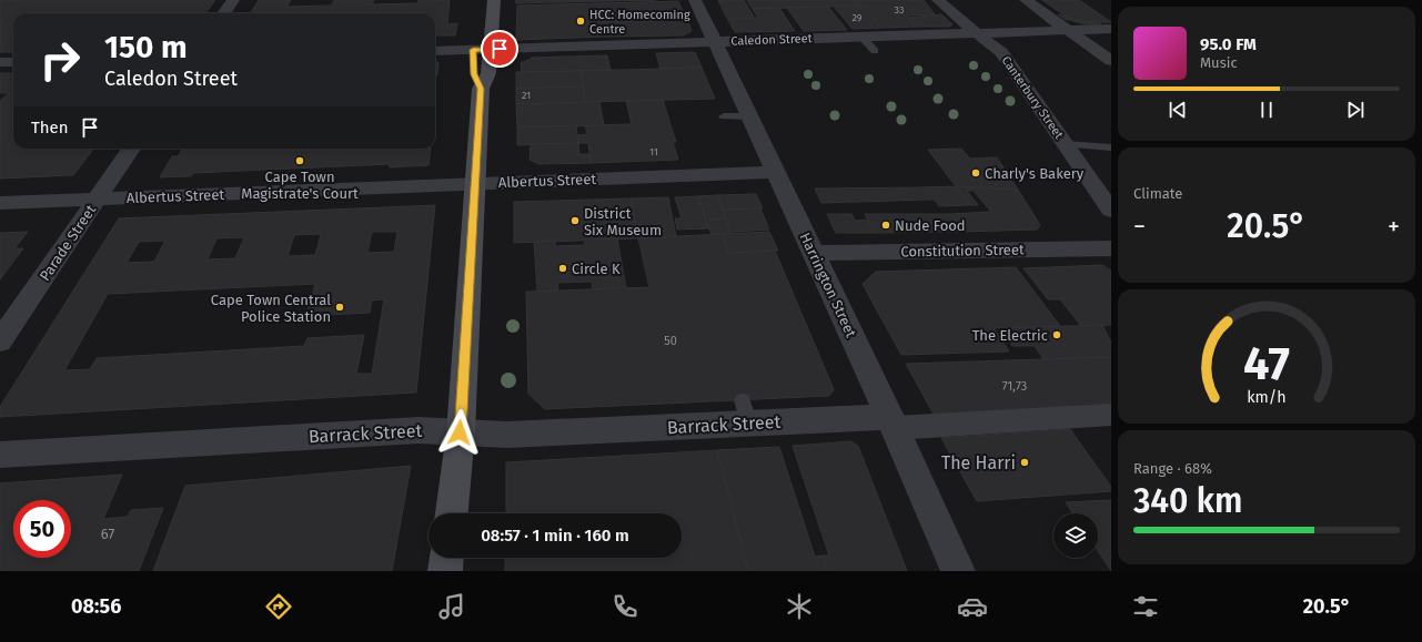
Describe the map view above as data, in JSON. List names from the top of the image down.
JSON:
{
  "streets": {
    "street": [
      "Caledon Street",
      "Canterbury Street",
      "Albertus Street",
      "Parade Street",
      "Constitution Street",
      "Harrington Street",
      "Barrack Street"
    ]
  },
  "crossings": [
    ["Caledon Street", "Canterbury Street"],
    ["Caledon Street", "Harrington Street"],
    ["Albertus Street", "Parade Street"],
    ["Albertus Street", "Harrington Street"],
    ["Constitution Street", "Harrington Street"],
    ["Harrington Street", "Barrack Street"]
  ],
  "places": [
    "HCC: Homecoming Centre",
    "Cape Town Magistrate's Court",
    "Charly's Bakery",
    "District Six Museum",
    "Nude Food",
    "Circle K",
    "Cape Town Central Police Station",
    "The Electric",
    "The Harri"
  ],
  "house_numbers": [
    "33",
    "29",
    "21",
    "11",
    "50",
    "71,73",
    "67"
  ],
  "page": {
    "turn": ["150 m", "Caledon Street"],
    "song": ["95.0 FM", "Music"],
    "then": "Then",
    "tile": [
      "Climate",
      ["Range · 68%", "340 km"]
    ],
    "heat": ["−", "20.5°", "+"],
    "limit": "50",
    "trip": "08:57 · 1 min · 160 m",
    "tabs": ["08:56", "20.5°"],
    "gauge": ["47", "km/h"]
  }
}
